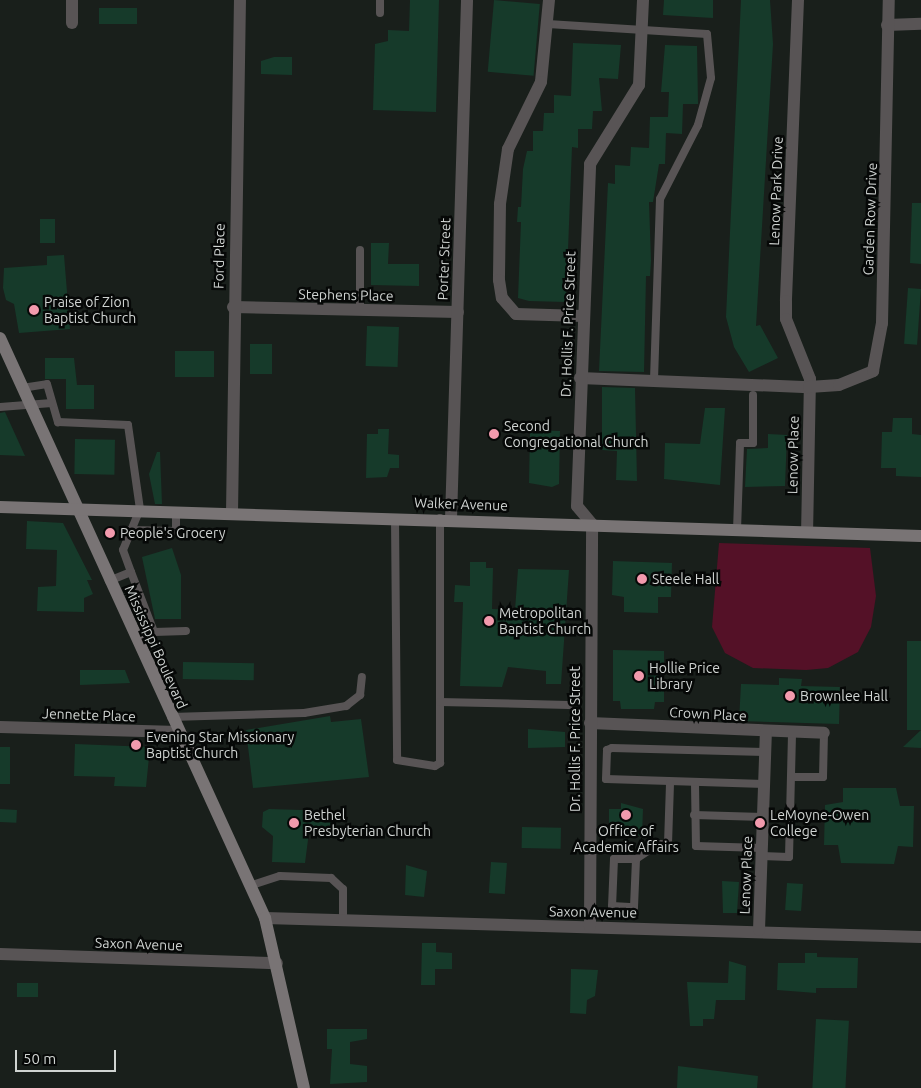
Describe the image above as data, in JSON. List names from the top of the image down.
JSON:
{
  "streets": {
    "street": [
      "Lenow Park Drive",
      "Garden Row Drive",
      "Ford Place",
      "Porter Street",
      "Stephens Place",
      "Dr. Hollis F. Price Street",
      "Lenow Place",
      "Walker Avenue",
      "Mississippi Boulevard",
      "Crown Place",
      "Jennette Place",
      "Saxon Avenue"
    ]
  },
  "crossings": [
    ["Lenow Park Drive", "Garden Row Drive"],
    ["Lenow Park Drive", "Lenow Place"],
    ["Garden Row Drive", "Dr. Hollis F. Price Street"],
    ["Garden Row Drive", "Lenow Place"],
    ["Ford Place", "Stephens Place"],
    ["Ford Place", "Walker Avenue"],
    ["Porter Street", "Stephens Place"],
    ["Porter Street", "Walker Avenue"],
    ["Dr. Hollis F. Price Street", "Walker Avenue"],
    ["Dr. Hollis F. Price Street", "Crown Place"],
    ["Dr. Hollis F. Price Street", "Saxon Avenue"],
    ["Lenow Place", "Walker Avenue"],
    ["Lenow Place", "Crown Place"],
    ["Lenow Place", "Saxon Avenue"],
    ["Walker Avenue", "Mississippi Boulevard"],
    ["Mississippi Boulevard", "Jennette Place"],
    ["Mississippi Boulevard", "Saxon Avenue"]
  ],
  "places": [
    "Praise of Zion Baptist Church",
    "Second Congregational Church",
    "People's Grocery",
    "Steele Hall",
    "Metropolitan Baptist Church",
    "Hollie Price Library",
    "Brownlee Hall",
    "Evening Star Missionary Baptist Church",
    "Office of Academic Affairs",
    "Bethel Presbyterian Church",
    "LeMoyne-Owen College"
  ],
  "scale_bar": "50 m"
}
